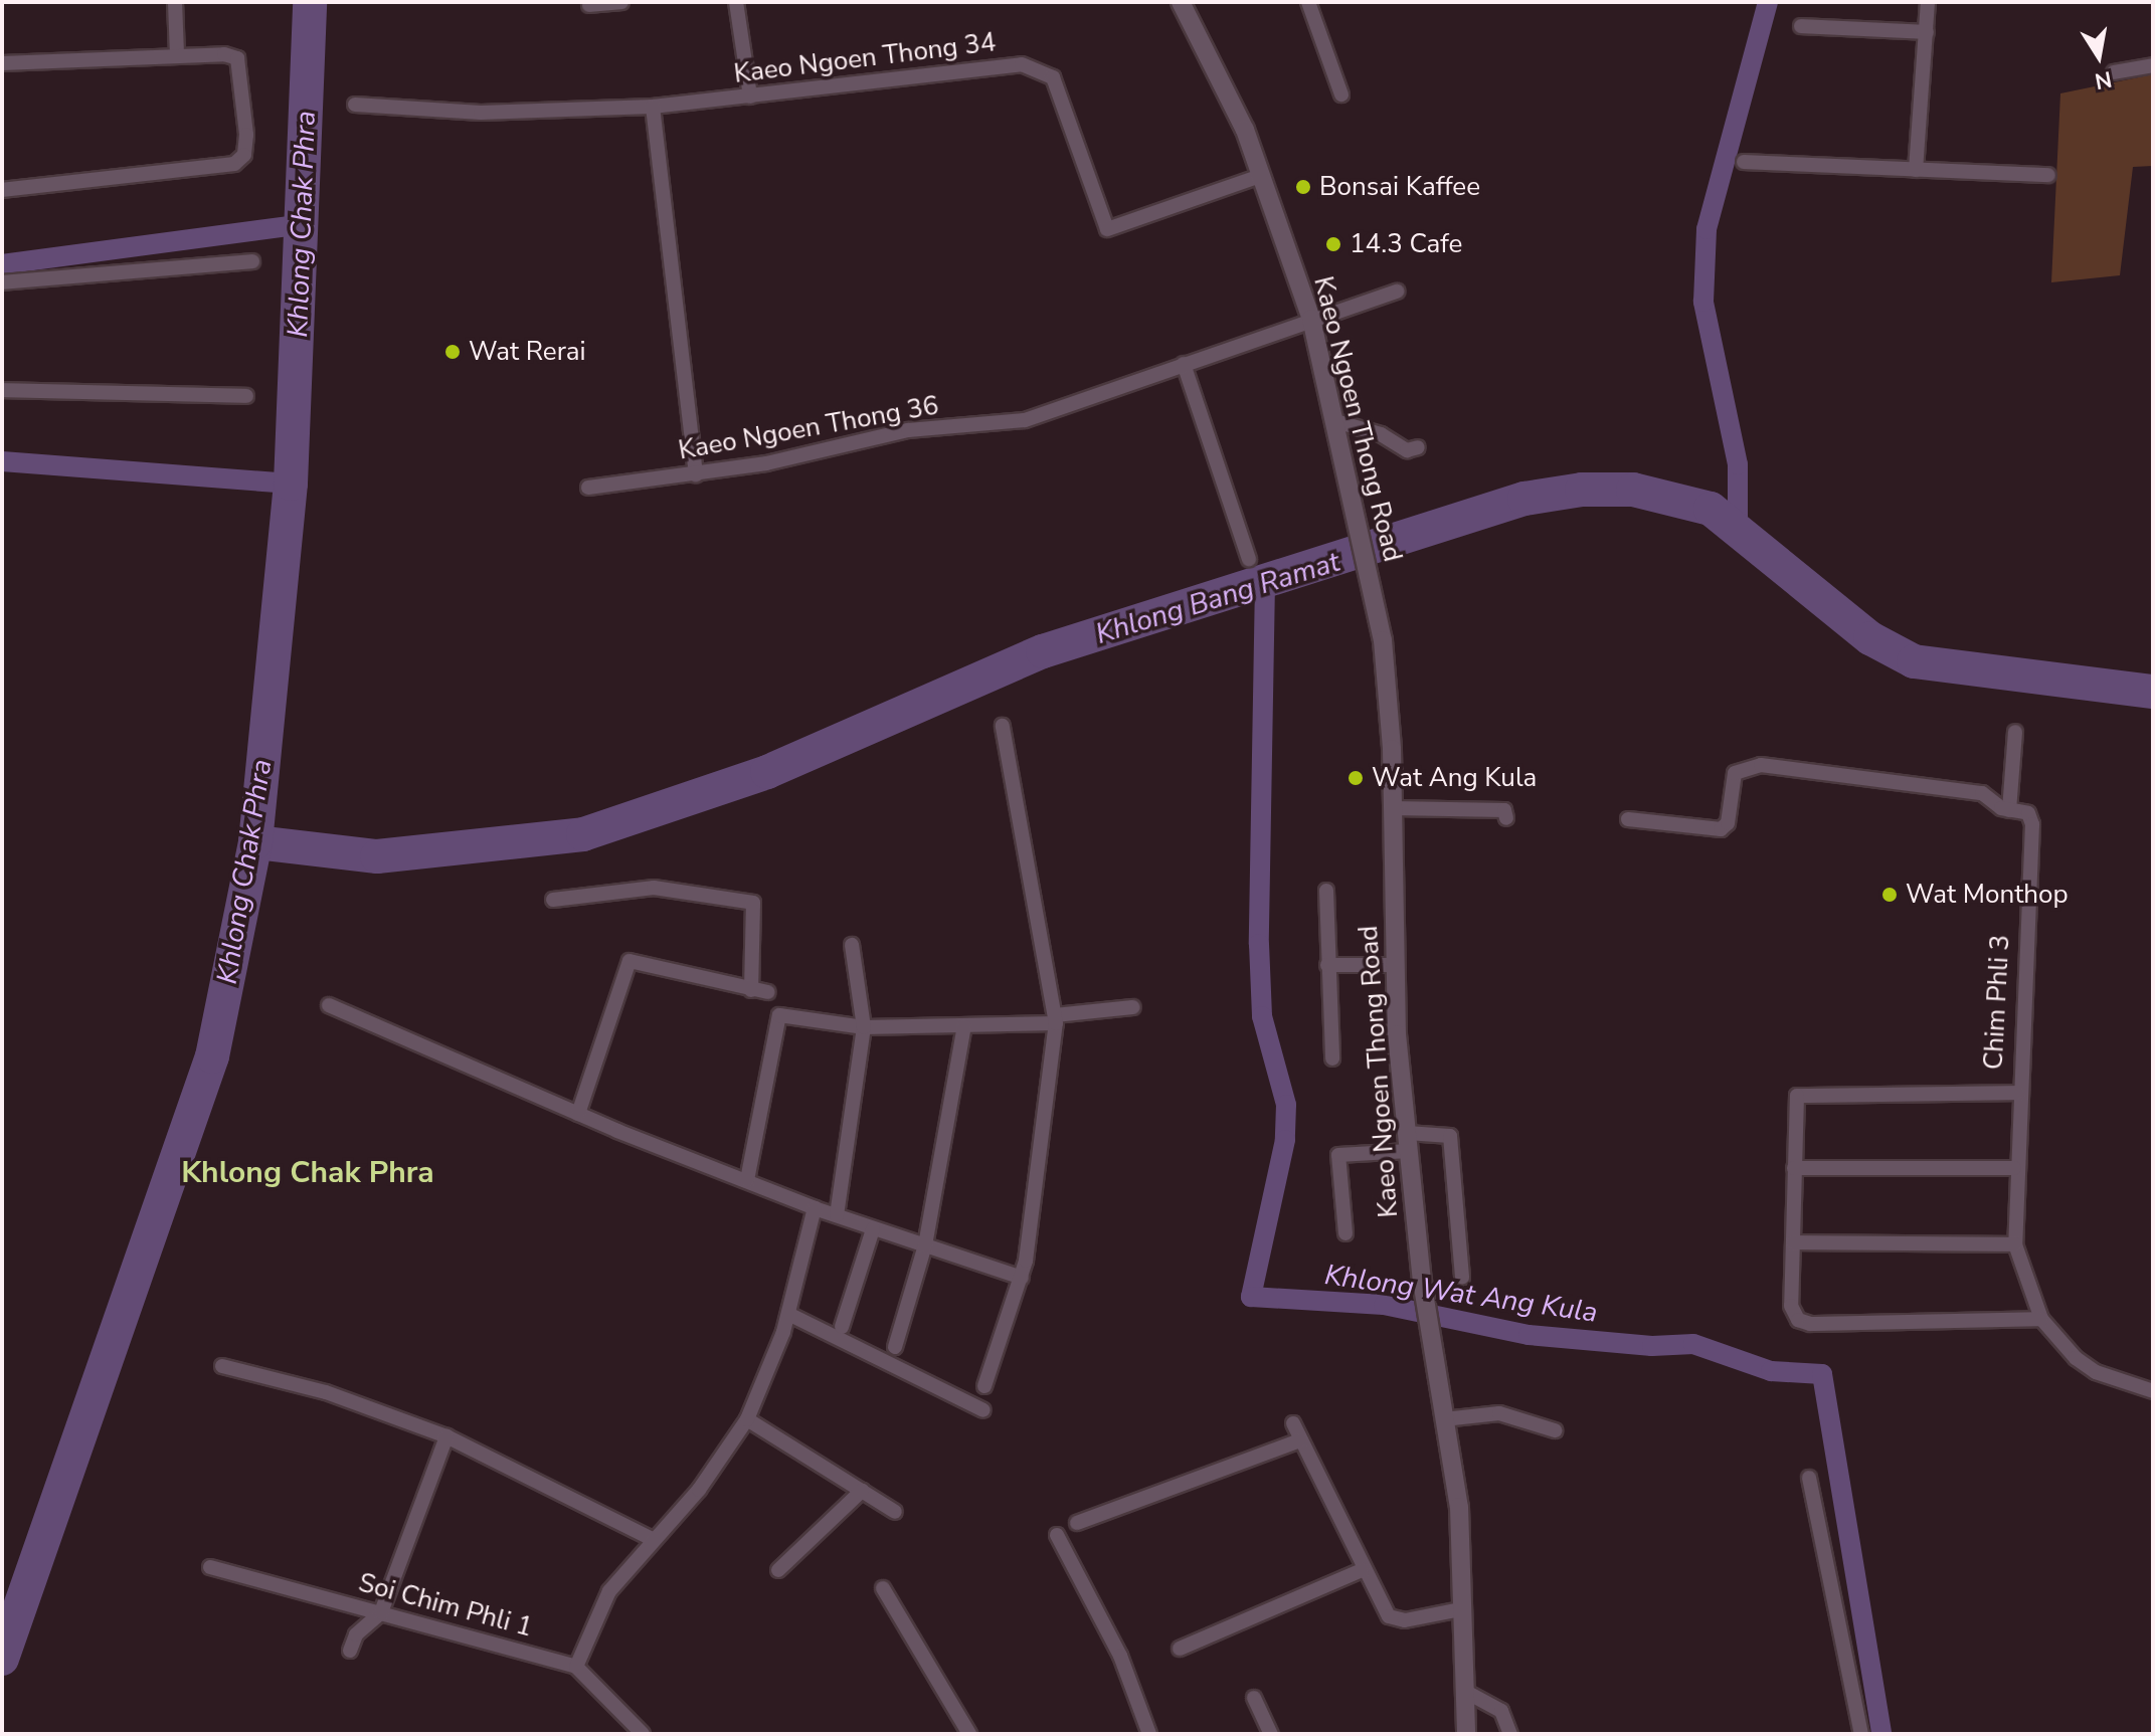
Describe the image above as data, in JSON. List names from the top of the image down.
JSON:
{
  "streets": {
    "street": [
      "Kaeo Ngoen Thong 34",
      "Kaeo Ngoen Thong Road",
      "Kaeo Ngoen Thong 36",
      "Chim Phli 3",
      "Soi Chim Phli 1"
    ]
  },
  "crossings": [
    ["Kaeo Ngoen Thong 34", "Kaeo Ngoen Thong Road"],
    ["Kaeo Ngoen Thong Road", "Kaeo Ngoen Thong 36"]
  ],
  "districts": ["Khlong Chak Phra"],
  "water": ["Khlong Chak Phra", "Khlong Bang Ramat", "Khlong Wat Ang Kula"],
  "places": [
    "Bonsai Kaffee",
    "14.3 Cafe",
    "Wat Rerai",
    "Wat Ang Kula",
    "Wat Monthop"
  ],
  "north": "bottom"
}
